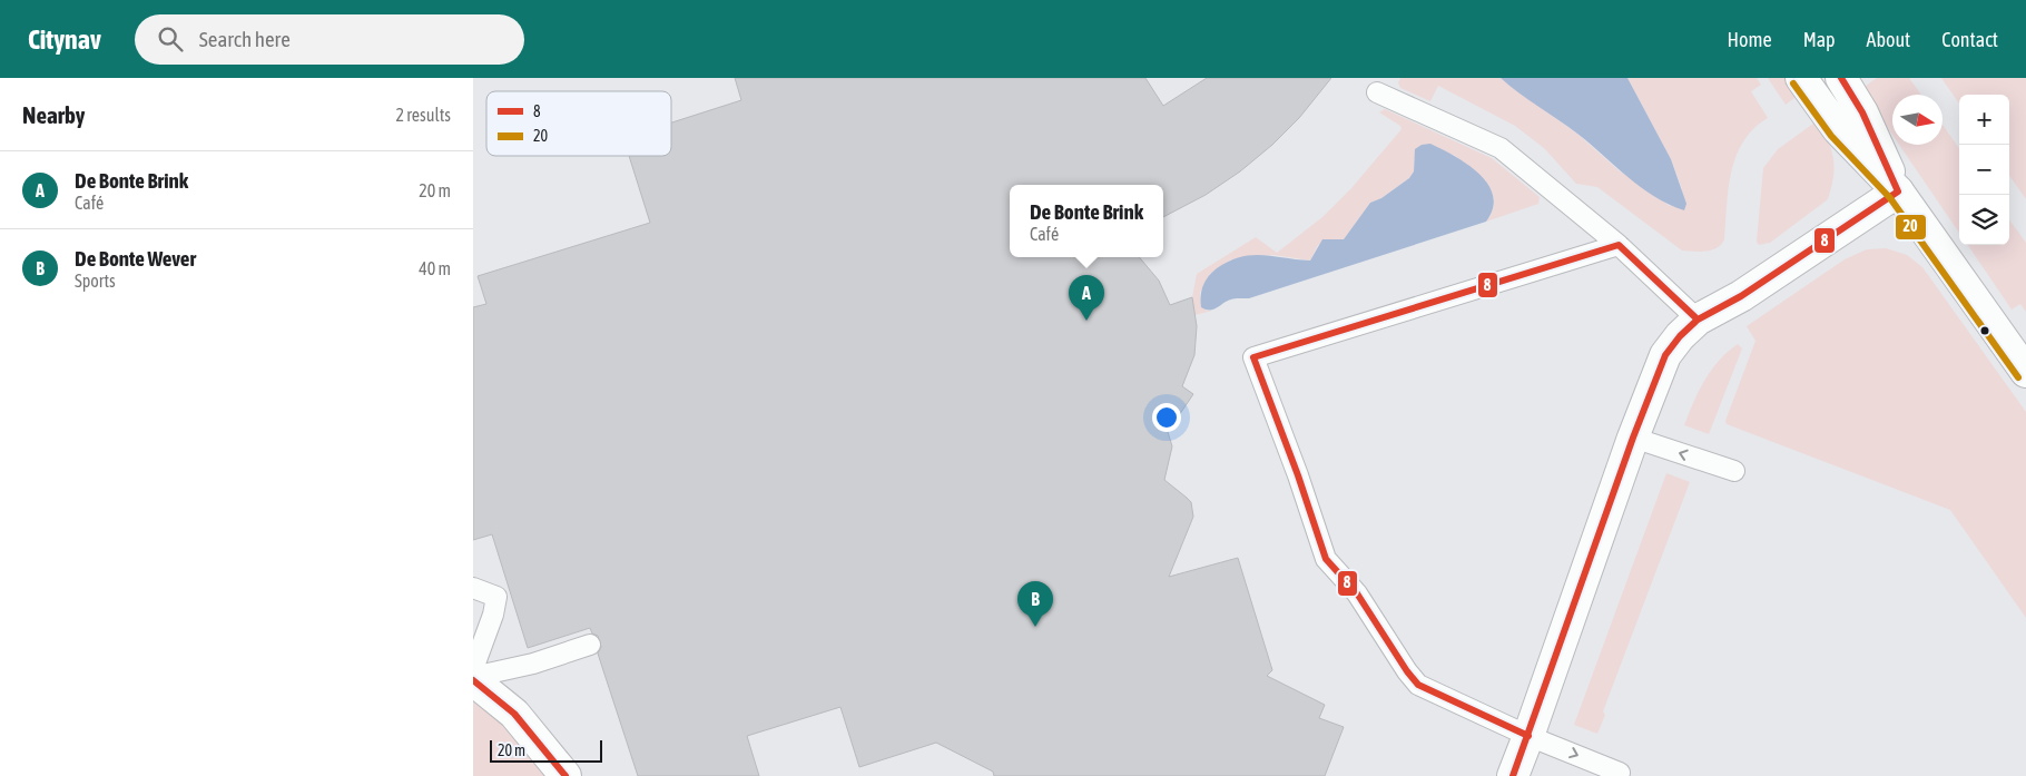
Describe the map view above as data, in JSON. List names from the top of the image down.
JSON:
{
  "lines": ["transit line 8", "transit line 20"],
  "legend": ["8", "20"],
  "scale_bar": "20 m",
  "north": "right",
  "page": {
    "header": "Citynav",
    "search": "Search here",
    "nav": [
      "Home",
      "Map",
      "About",
      "Contact"
    ],
    "heading": ["Nearby", "2 results"],
    "map_buttons": ["+", "−"],
    "list": [
      {
        "mark": "A",
        "name": "De Bonte Brink",
        "note": "Café",
        "value": "20 m"
      },
      {
        "mark": "B",
        "name": "De Bonte Wever",
        "note": "Sports",
        "value": "40 m"
      }
    ],
    "popup": ["De Bonte Brink", "Café"],
    "pins": ["A", "B"],
    "scale": "20 m"
  }
}
